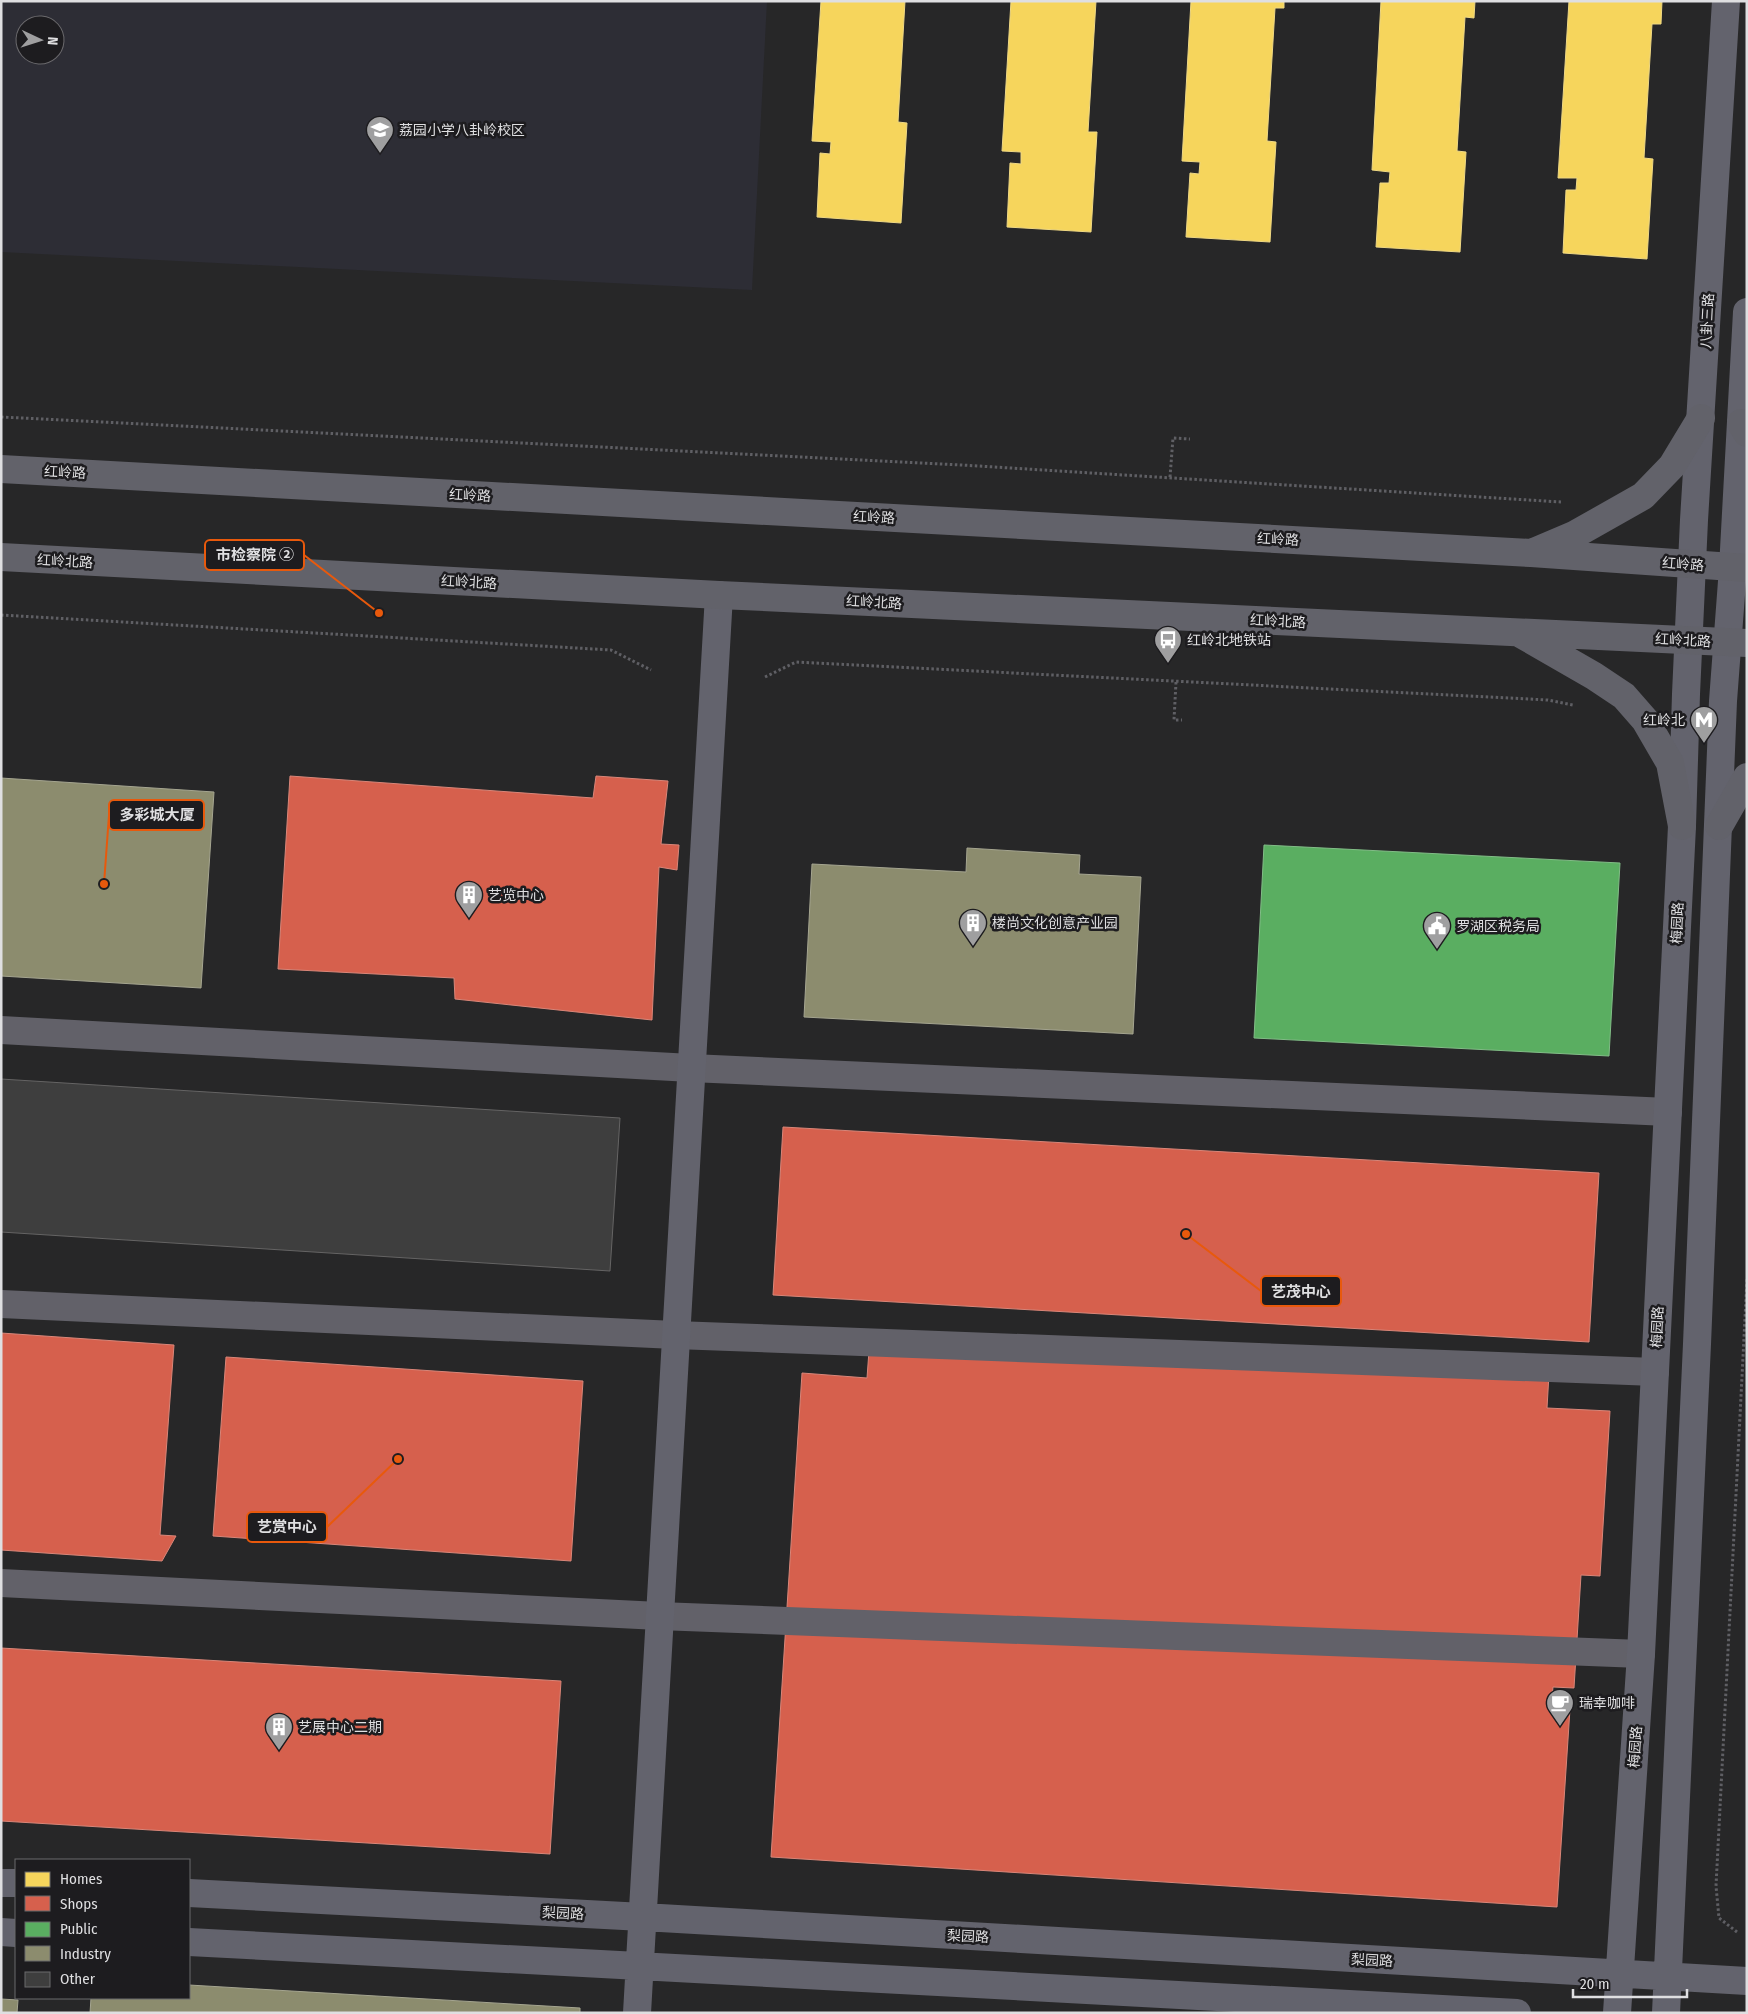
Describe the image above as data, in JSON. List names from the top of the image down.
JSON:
{
  "streets": {
    "main road": ["红岭路", "红岭北路"],
    "street": ["八卦三路", "梅园路", "梨园路"]
  },
  "crossings": [
    ["八卦三路", "红岭路"],
    ["八卦三路", "红岭北路"],
    ["八卦三路", "梅园路"],
    ["红岭北路", "梅园路"],
    ["梅园路", "梨园路"]
  ],
  "places": {
    "school or university": ["荔园小学八卦岭校区"],
    "other": [
      "市检察院 ②",
      "多彩城大厦",
      "艺茂中心",
      "艺赏中心"
    ],
    "bus stop": ["红岭北地铁站"],
    "metro station": ["红岭北"],
    "building": ["艺览中心", "楼尚文化创意产业园", "艺展中心二期"],
    "public building": ["罗湖区税务局"],
    "cafe": ["瑞幸咖啡"]
  },
  "legend": [
    "Homes",
    "Shops",
    "Public",
    "Industry",
    "Other"
  ],
  "scale_bar": "20 m",
  "north": "right"
}
